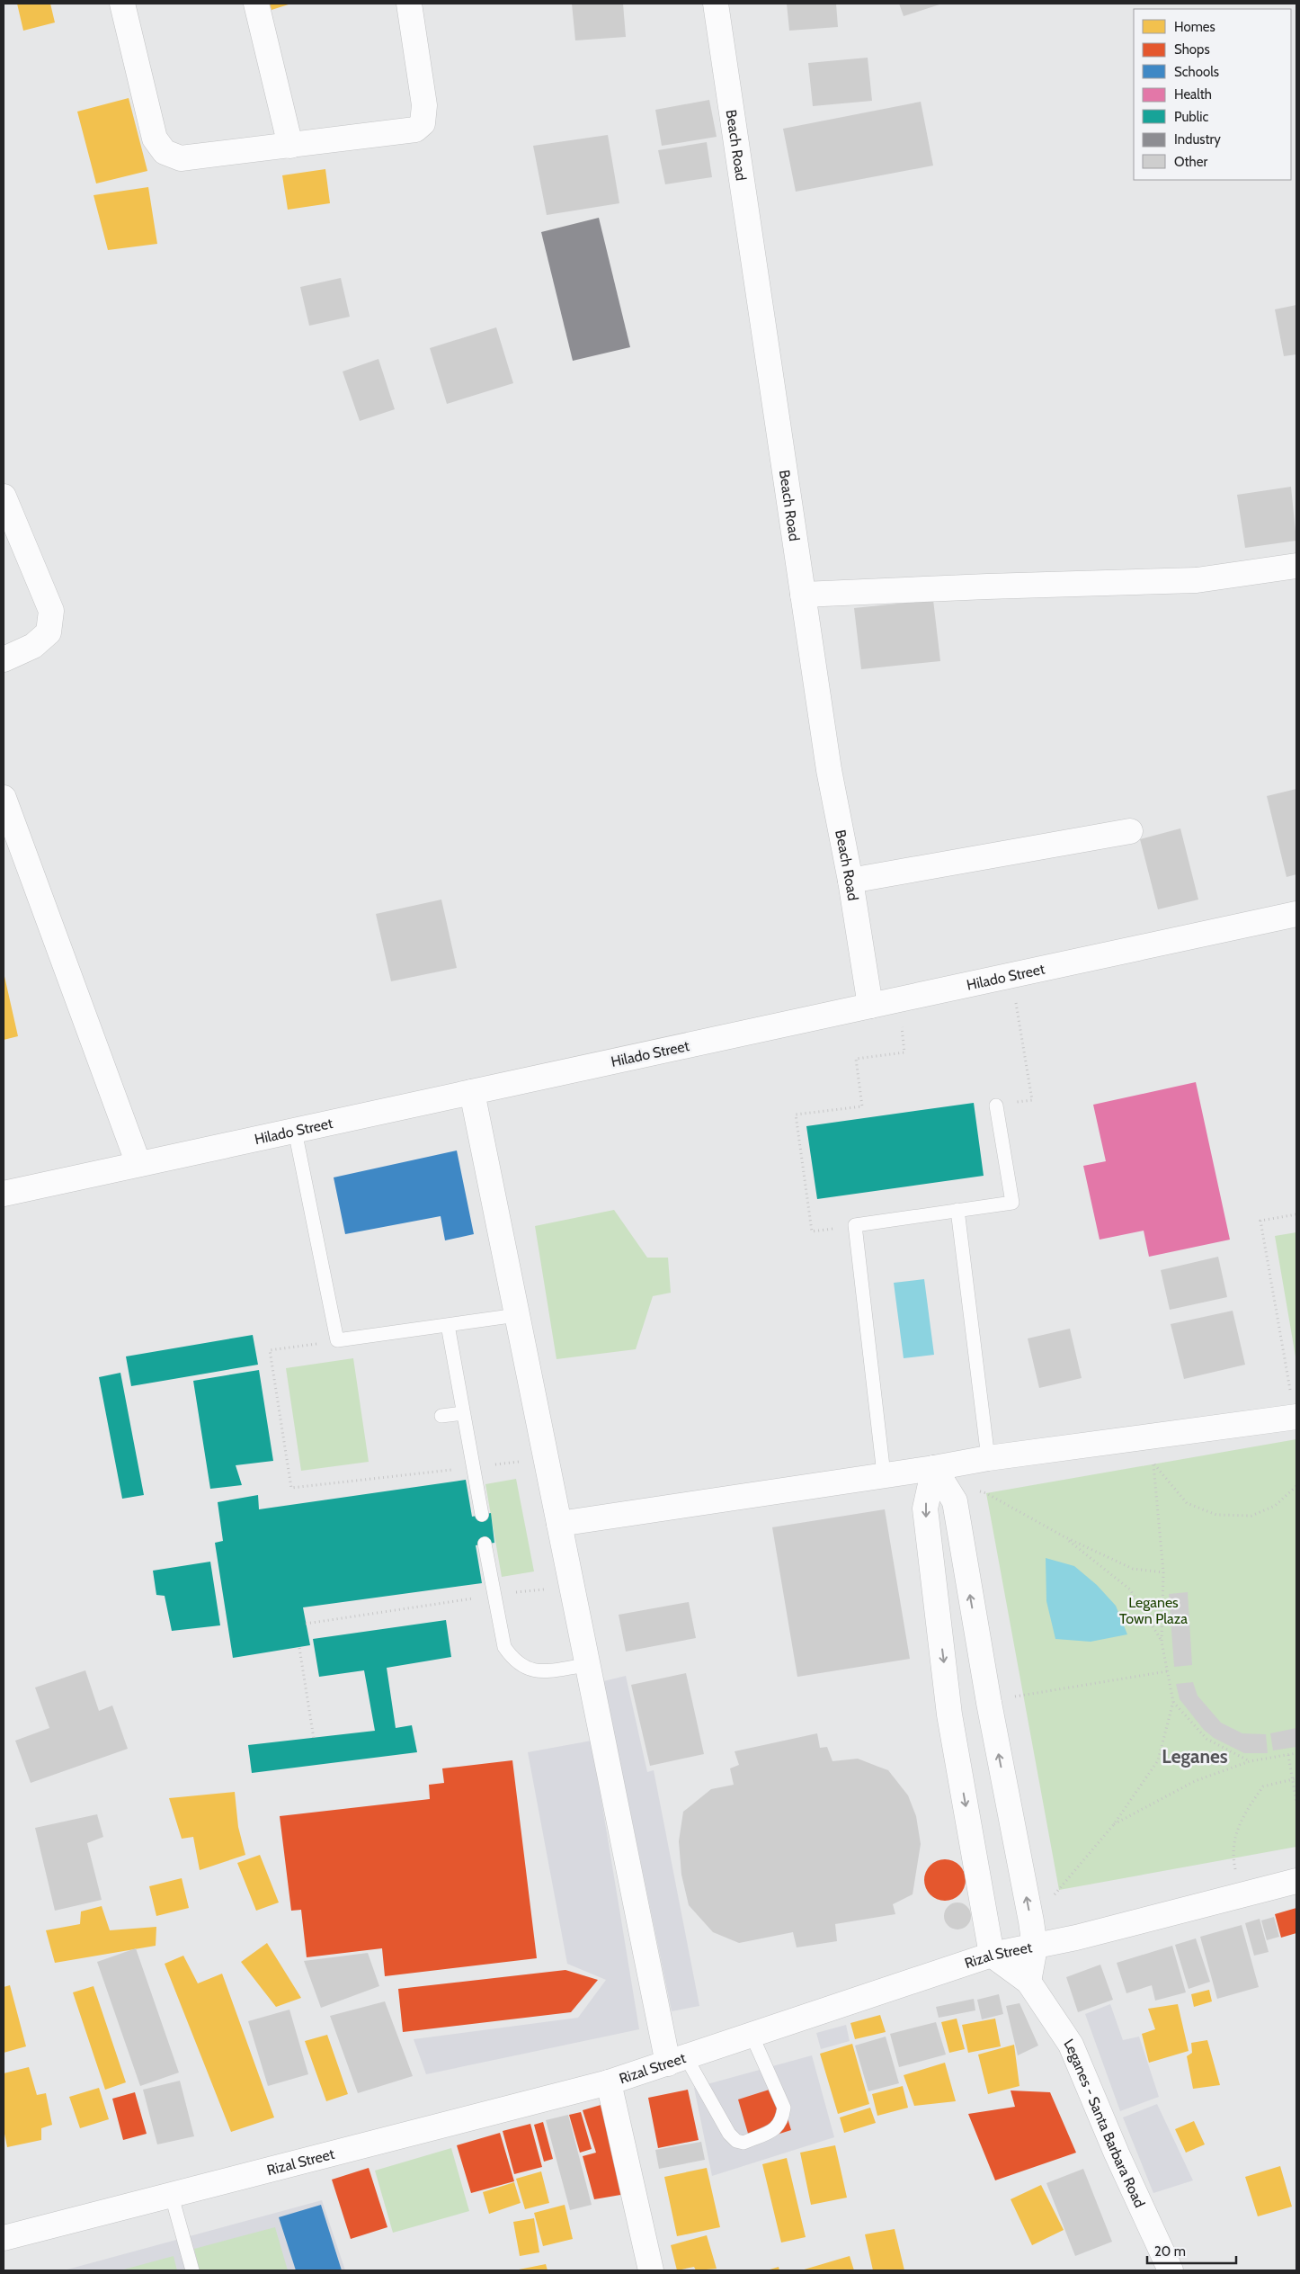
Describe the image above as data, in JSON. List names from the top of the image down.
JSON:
{
  "streets": {
    "main road": [
      "Beach Road",
      "Hilado Street",
      "Rizal Street",
      "Leganes - Santa Barbara Road"
    ]
  },
  "crossings": [
    ["Beach Road", "Hilado Street"],
    ["Rizal Street", "Leganes - Santa Barbara Road"]
  ],
  "districts": ["Leganes"],
  "parks": ["Leganes Town Plaza"],
  "legend": [
    "Homes",
    "Shops",
    "Schools",
    "Health",
    "Public",
    "Industry",
    "Other"
  ],
  "scale_bar": "20 m"
}
